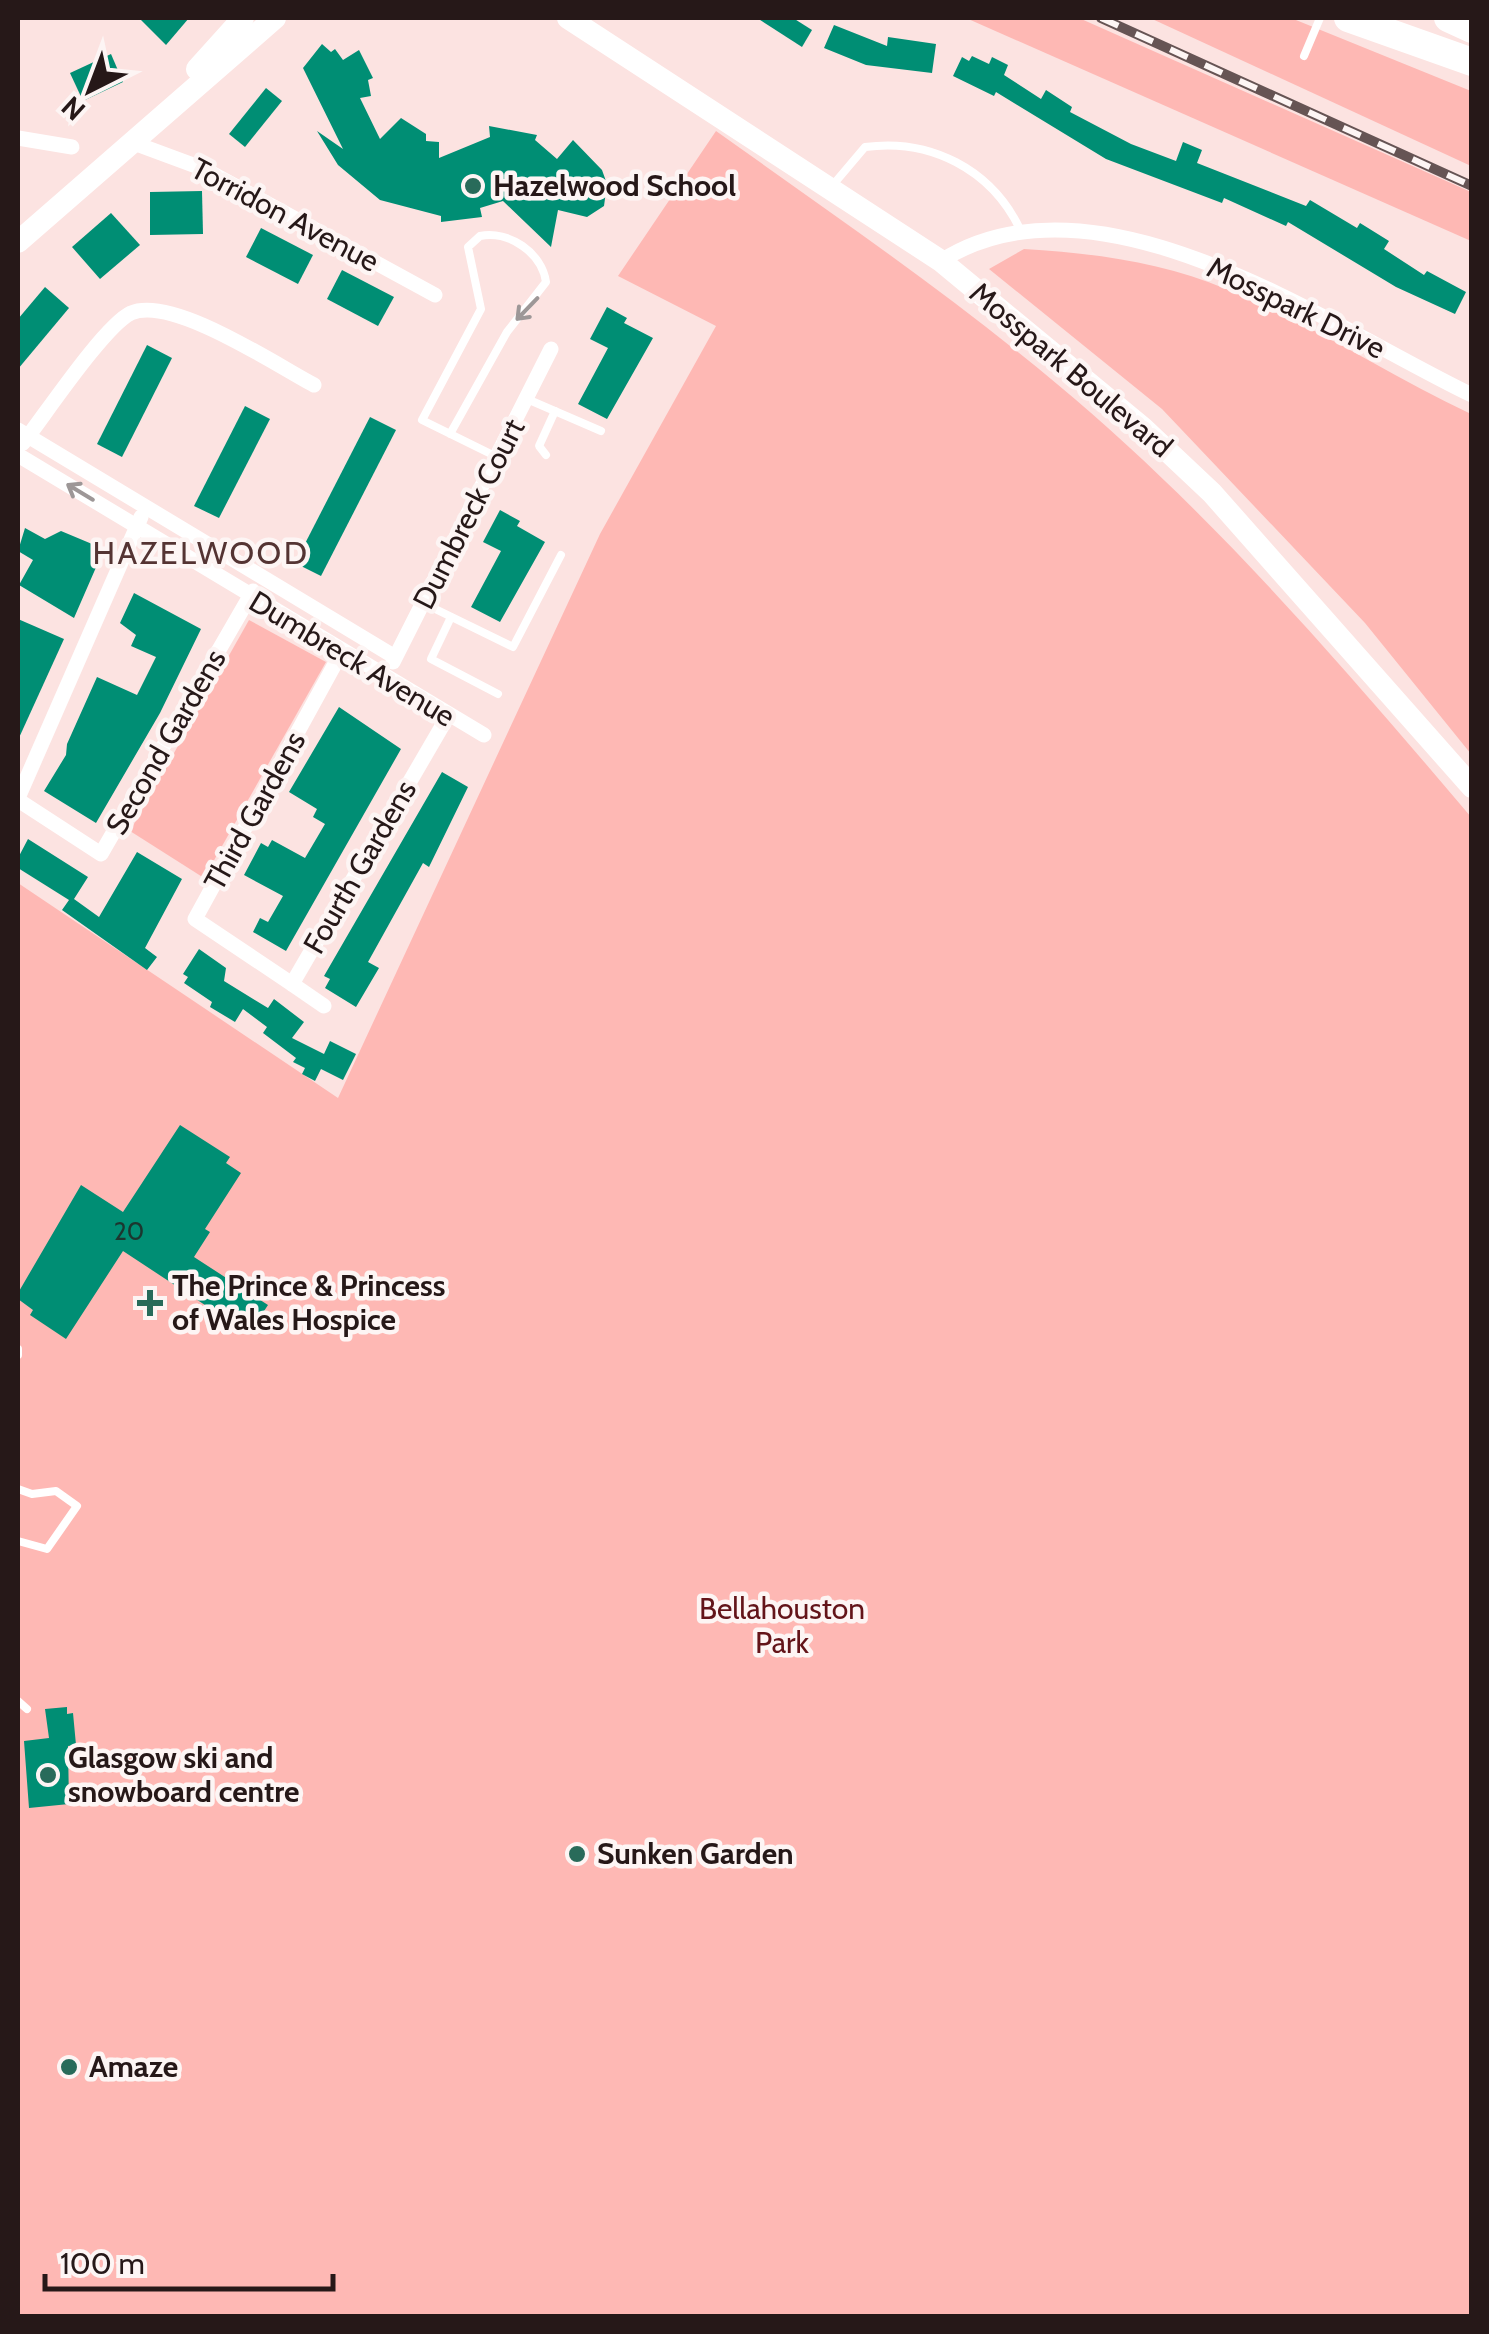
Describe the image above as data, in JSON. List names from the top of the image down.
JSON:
{
  "streets": {
    "street": [
      "Torridon Avenue",
      "Mosspark Drive",
      "Mosspark Boulevard",
      "Dumbreck Court",
      "Dumbreck Avenue",
      "Second Gardens",
      "Third Gardens",
      "Fourth Gardens"
    ]
  },
  "crossings": [
    ["Mosspark Drive", "Mosspark Boulevard"],
    ["Dumbreck Court", "Dumbreck Avenue"],
    ["Dumbreck Avenue", "Second Gardens"],
    ["Dumbreck Avenue", "Third Gardens"],
    ["Dumbreck Avenue", "Fourth Gardens"],
    ["Third Gardens", "Fourth Gardens"]
  ],
  "districts": ["HAZELWOOD"],
  "parks": ["Bellahouston Park"],
  "places": {
    "other": [
      "Hazelwood School",
      "Glasgow ski and snowboard centre",
      "Sunken Garden",
      "Amaze"
    ],
    "health": ["The Prince & Princess of Wales Hospice"]
  },
  "house_numbers": ["20"],
  "scale_bar": "100 m",
  "north": "bottom left"
}
